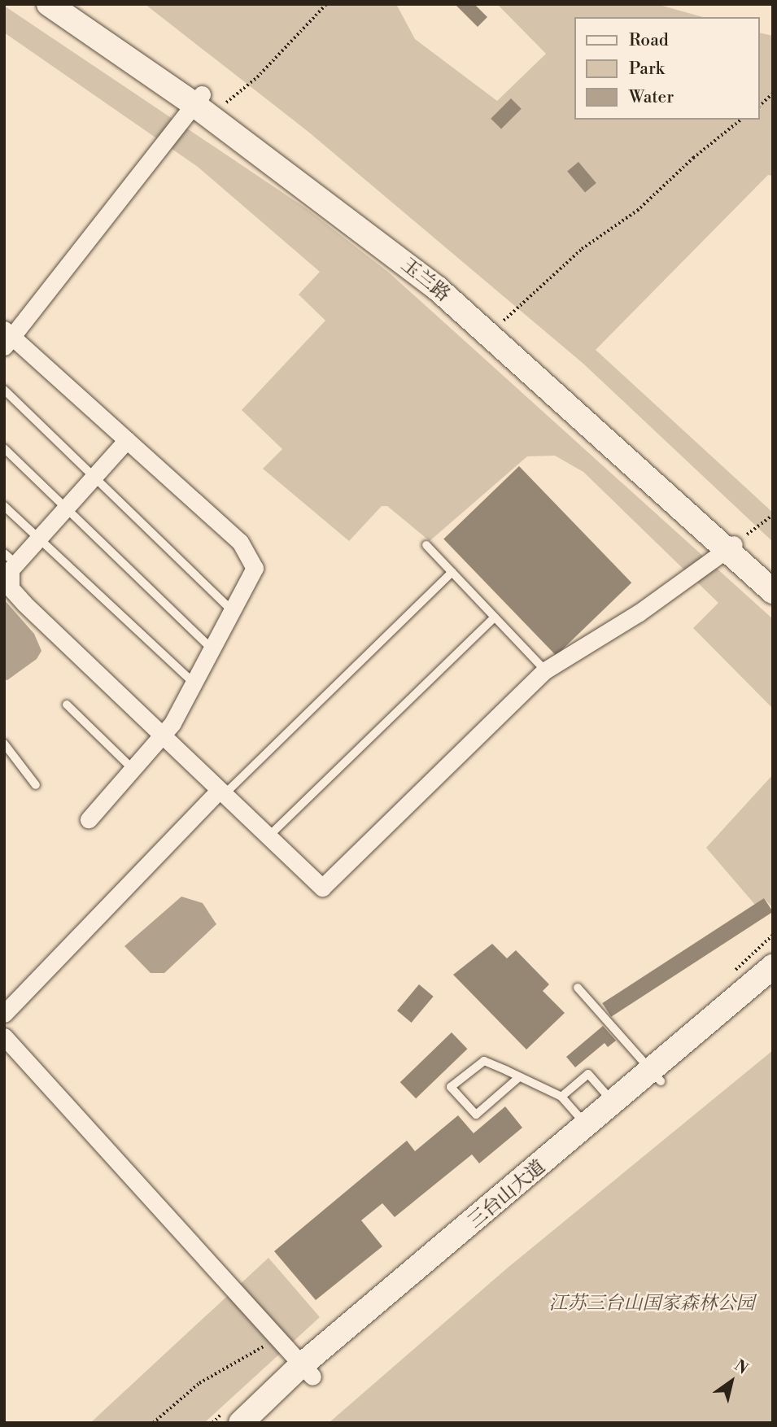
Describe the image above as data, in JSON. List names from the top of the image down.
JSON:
{
  "streets": {
    "street": ["玉兰路", "三台山大道"]
  },
  "parks": ["江苏三台山国家森林公园"],
  "legend": ["Road", "Park", "Water"],
  "north": "top right"
}
